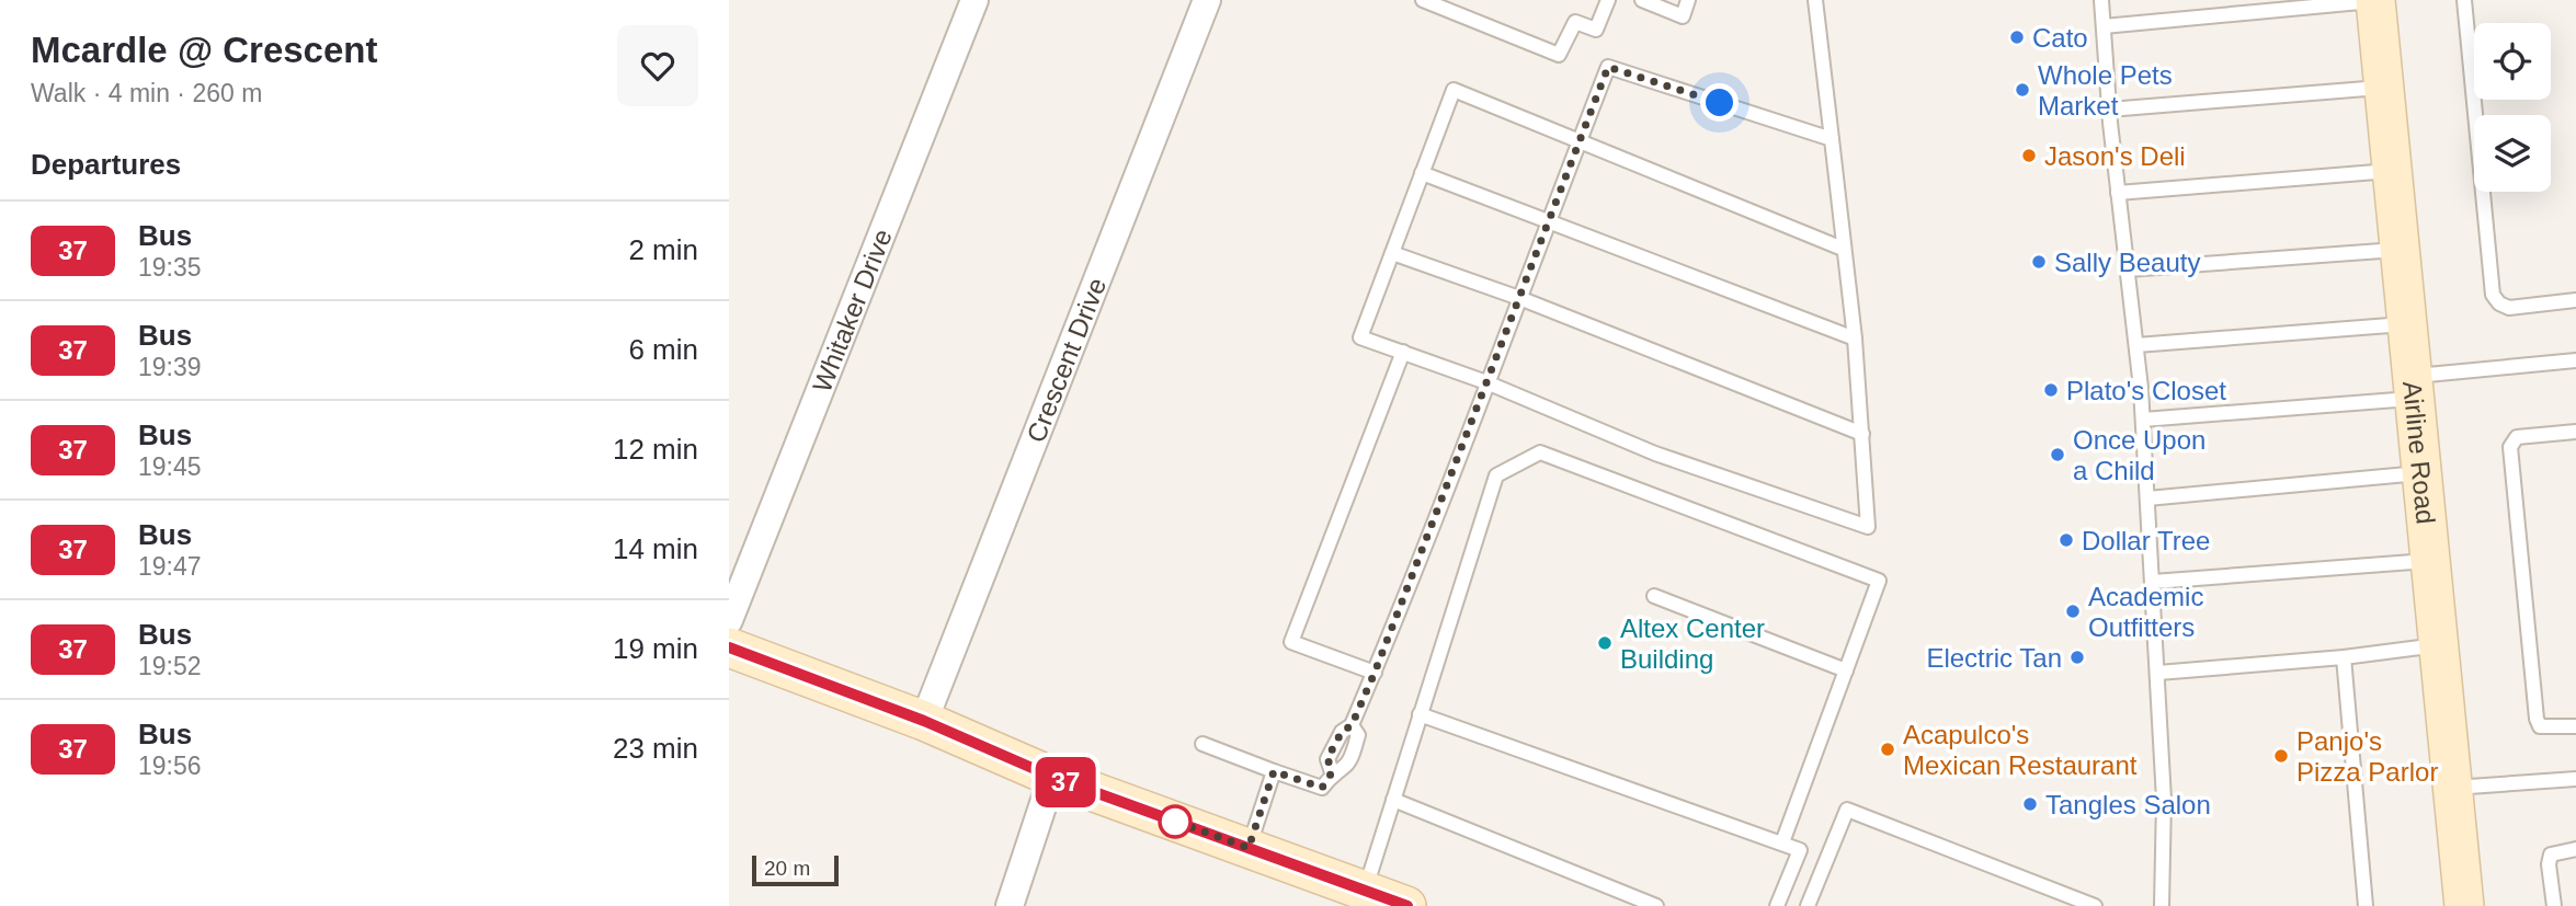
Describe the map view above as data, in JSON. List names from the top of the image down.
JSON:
{
  "streets": {
    "main road": ["Airline Road"],
    "street": ["Whitaker Drive", "Crescent Drive"]
  },
  "places": [
    "Cato",
    "Whole Pets Market",
    "Jason's Deli",
    "Sally Beauty",
    "Plato's Closet",
    "Once Upon a Child",
    "Dollar Tree",
    "Academic Outfitters",
    "Altex Center Building",
    "Electric Tan",
    "Acapulco's Mexican Restaurant",
    "Panjo's Pizza Parlor",
    "Tangles Salon"
  ],
  "lines": ["bus line 37"],
  "scale_bar": "20 m",
  "page": {
    "heading": [
      ["Mcardle @ Crescent", "Walk · 4 min · 260 m"],
      "Departures"
    ],
    "on_map": "37",
    "list": [
      {
        "mark": "37",
        "name": "Bus",
        "note": "19:35",
        "value": "2 min"
      },
      {
        "mark": "37",
        "name": "Bus",
        "note": "19:39",
        "value": "6 min"
      },
      {
        "mark": "37",
        "name": "Bus",
        "note": "19:45",
        "value": "12 min"
      },
      {
        "mark": "37",
        "name": "Bus",
        "note": "19:47",
        "value": "14 min"
      },
      {
        "mark": "37",
        "name": "Bus",
        "note": "19:52",
        "value": "19 min"
      },
      {
        "mark": "37",
        "name": "Bus",
        "note": "19:56",
        "value": "23 min"
      }
    ],
    "scale": "20 m"
  }
}
